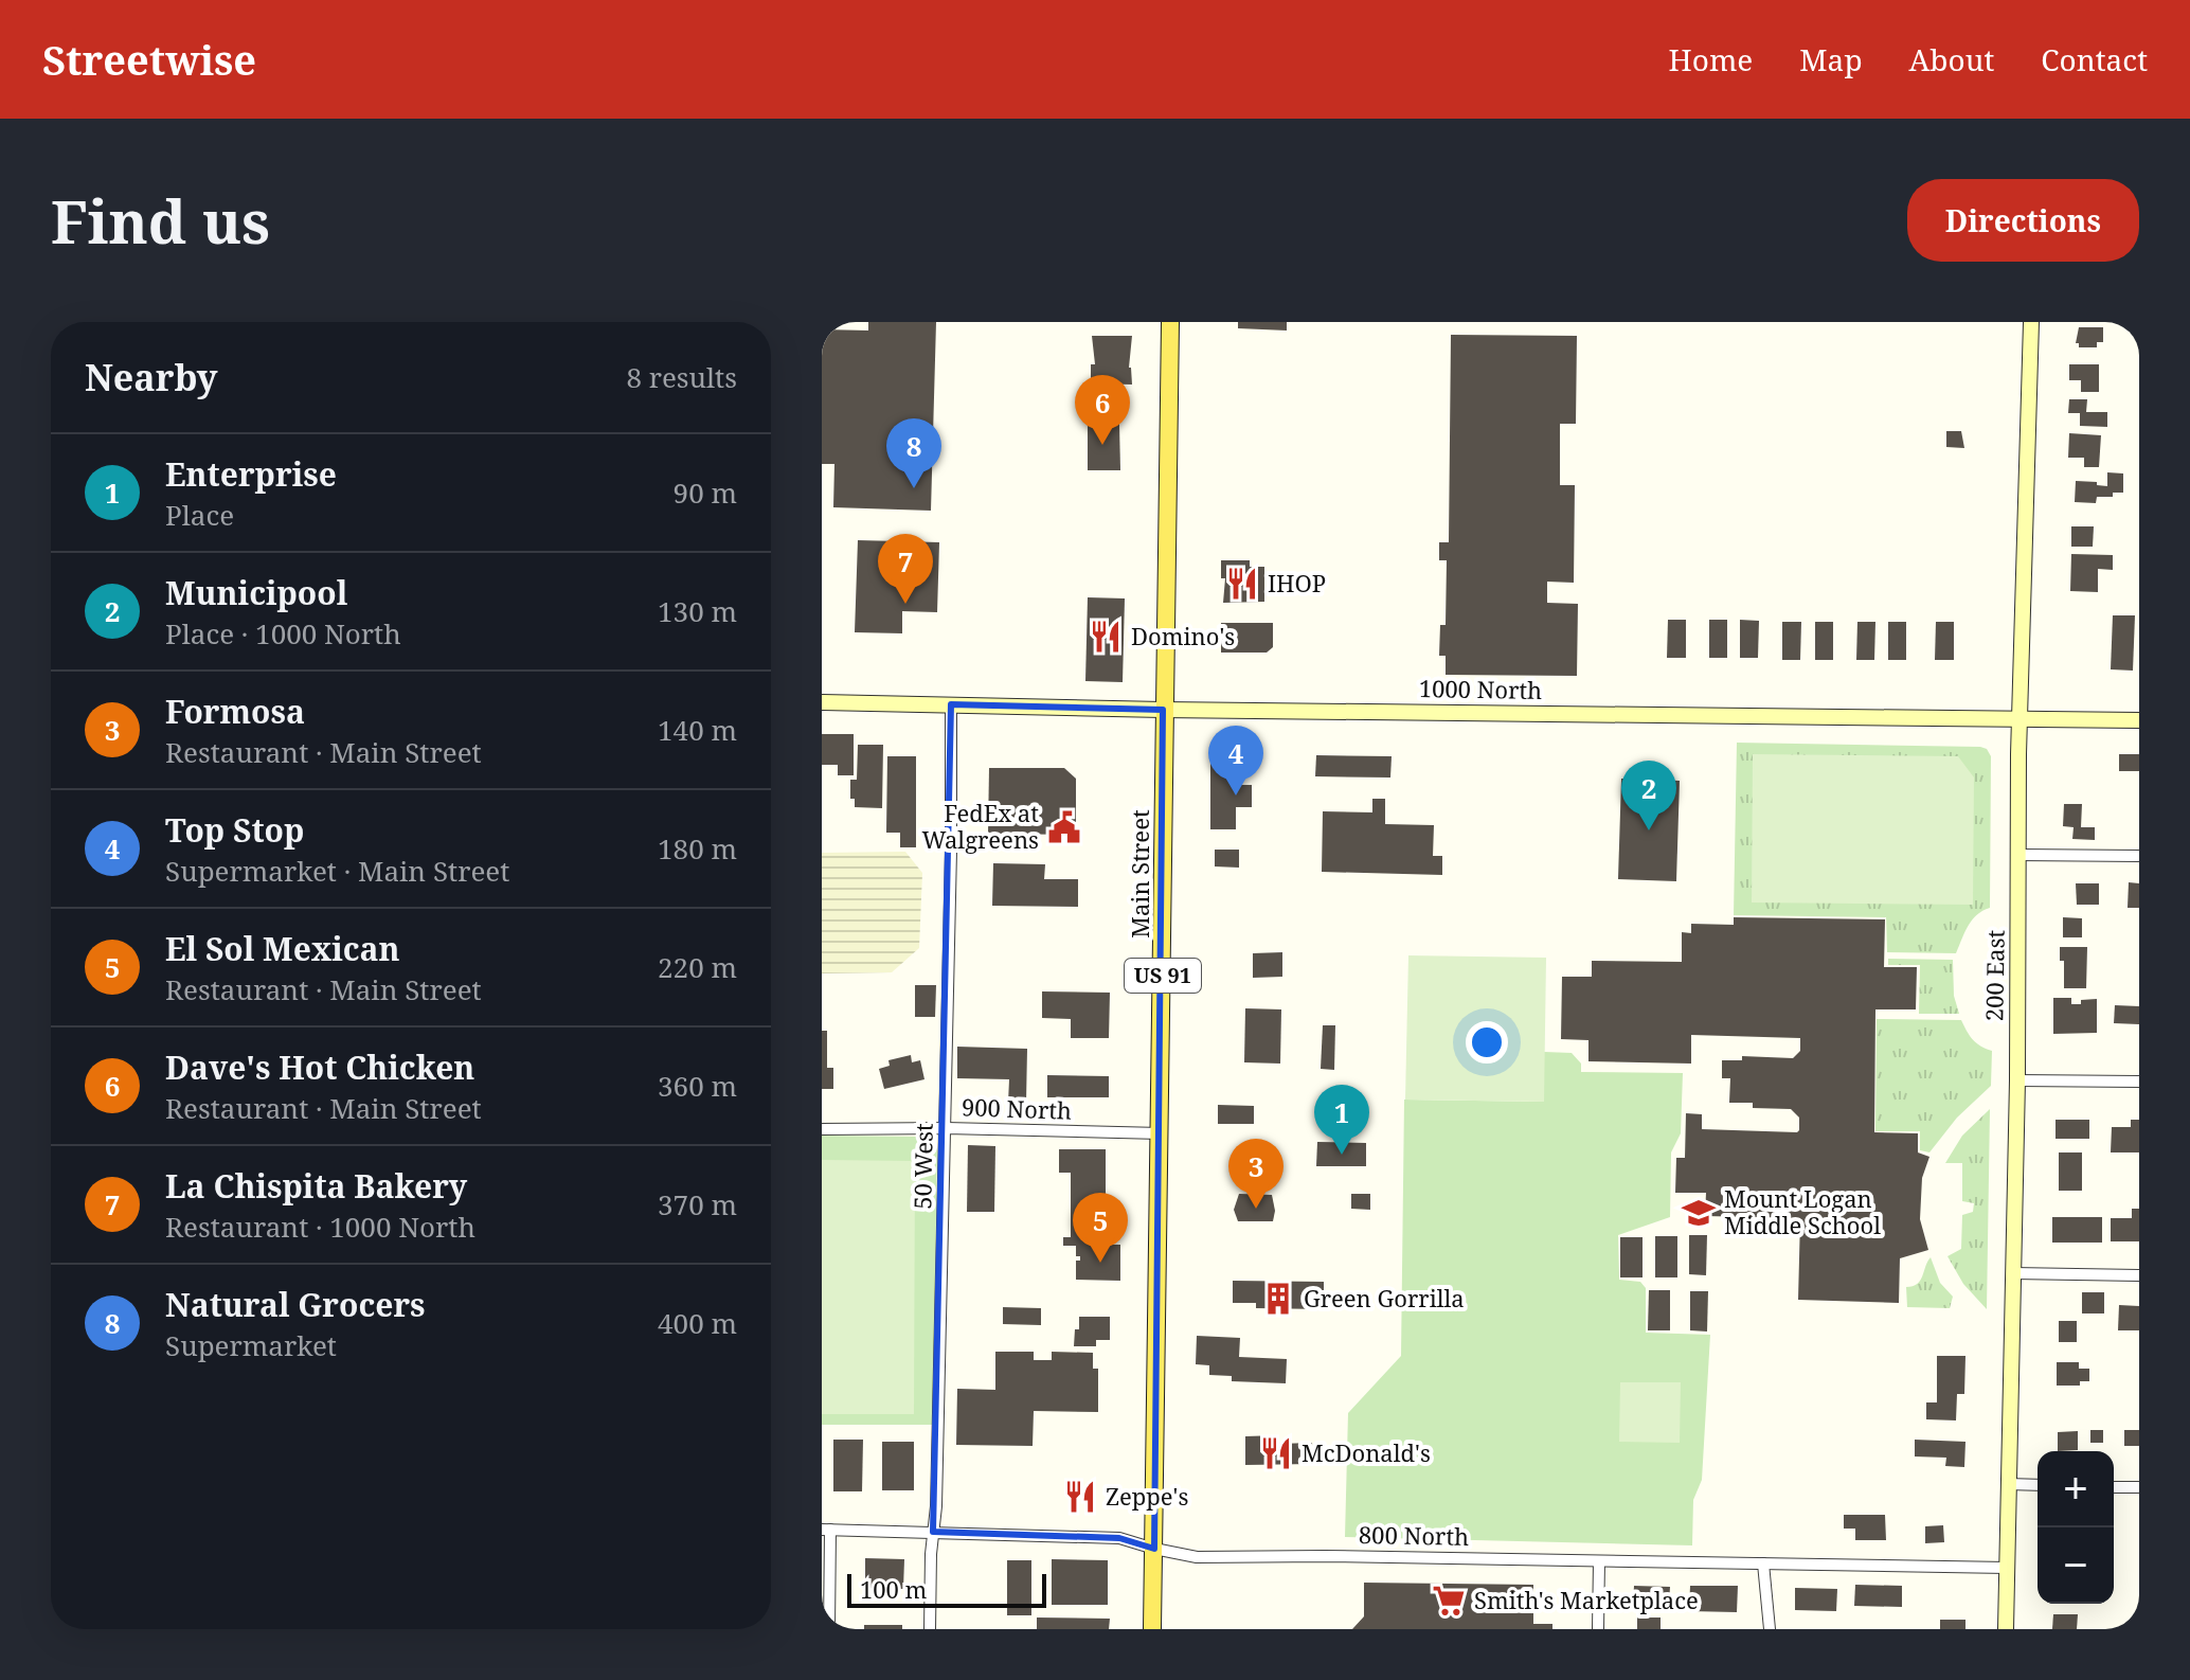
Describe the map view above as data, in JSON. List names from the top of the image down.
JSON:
{
  "streets": {
    "main road": ["Main Street", "US 91"],
    "street": [
      "1000 North",
      "200 East",
      "900 North",
      "50 West",
      "800 North"
    ]
  },
  "crossings": [
    ["1000 North", "Main Street"],
    ["1000 North", "200 East"],
    ["1000 North", "50 West"],
    ["Main Street", "900 North"],
    ["Main Street", "800 North"],
    ["200 East", "800 North"],
    ["900 North", "50 West"],
    ["50 West", "800 North"]
  ],
  "places": {
    "restaurant": [
      "IHOP",
      "Domino's",
      "McDonald's",
      "Zeppe's"
    ],
    "public building": ["FedEx at Walgreens"],
    "school or university": ["Mount Logan Middle School"],
    "building": ["Green Gorrilla"],
    "supermarket": ["Smith's Marketplace"]
  },
  "scale_bar": "100 m",
  "page": {
    "header": "Streetwise",
    "nav": [
      "Home",
      "Map",
      "About",
      "Contact"
    ],
    "buttons": "Directions",
    "title": "Find us",
    "heading": ["Nearby", "8 results"],
    "pins": [
      "6",
      "8",
      "7",
      "4",
      "2",
      "1",
      "3",
      "5"
    ],
    "list": [
      {
        "mark": "1",
        "name": "Enterprise",
        "note": "Place",
        "value": "90 m"
      },
      {
        "mark": "2",
        "name": "Municipool",
        "note": "Place · 1000 North",
        "value": "130 m"
      },
      {
        "mark": "3",
        "name": "Formosa",
        "note": "Restaurant · Main Street",
        "value": "140 m"
      },
      {
        "mark": "4",
        "name": "Top Stop",
        "note": "Supermarket · Main Street",
        "value": "180 m"
      },
      {
        "mark": "5",
        "name": "El Sol Mexican",
        "note": "Restaurant · Main Street",
        "value": "220 m"
      },
      {
        "mark": "6",
        "name": "Dave's Hot Chicken",
        "note": "Restaurant · Main Street",
        "value": "360 m"
      },
      {
        "mark": "7",
        "name": "La Chispita Bakery",
        "note": "Restaurant · 1000 North",
        "value": "370 m"
      },
      {
        "mark": "8",
        "name": "Natural Grocers",
        "note": "Supermarket",
        "value": "400 m"
      }
    ],
    "map_buttons": ["+", "−"],
    "scale": "100 m"
  }
}
